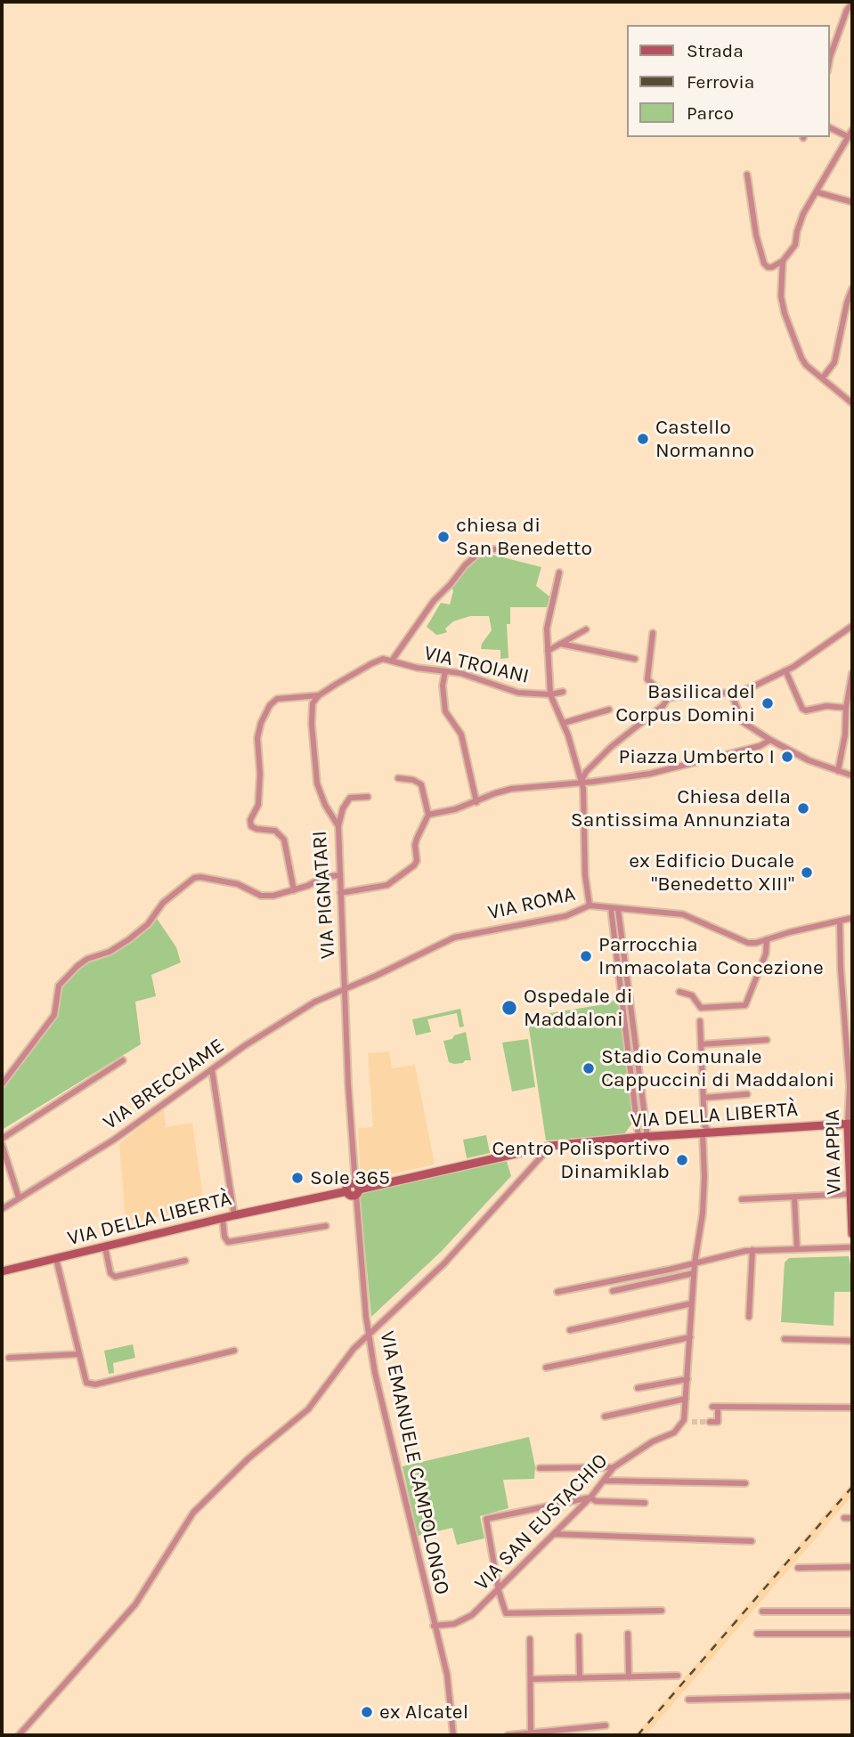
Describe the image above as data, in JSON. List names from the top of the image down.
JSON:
{
  "streets": {
    "main road": ["VIA DELLA LIBERTÀ", "VIA APPIA"],
    "street": [
      "VIA TROIANI",
      "VIA PIGNATARI",
      "VIA ROMA",
      "VIA BRECCIAME",
      "VIA EMANUELE CAMPOLONGO",
      "VIA SAN EUSTACHIO"
    ]
  },
  "crossings": [
    ["VIA TROIANI", "VIA PIGNATARI"],
    ["VIA PIGNATARI", "VIA ROMA"],
    ["VIA PIGNATARI", "VIA BRECCIAME"],
    ["VIA PIGNATARI", "VIA EMANUELE CAMPOLONGO"],
    ["VIA ROMA", "VIA BRECCIAME"],
    ["VIA ROMA", "VIA APPIA"],
    ["VIA ROMA", "VIA EMANUELE CAMPOLONGO"],
    ["VIA BRECCIAME", "VIA EMANUELE CAMPOLONGO"],
    ["VIA DELLA LIBERTÀ", "VIA APPIA"],
    ["VIA DELLA LIBERTÀ", "VIA EMANUELE CAMPOLONGO"],
    ["VIA EMANUELE CAMPOLONGO", "VIA SAN EUSTACHIO"]
  ],
  "places": [
    "Castello Normanno",
    "chiesa di San Benedetto",
    "Basilica del Corpus Domini",
    "Piazza Umberto I",
    "Chiesa della Santissima Annunziata",
    "ex Edificio Ducale \"Benedetto XIII\"",
    "Parrocchia Immacolata Concezione",
    "Ospedale di Maddaloni",
    "Stadio Comunale Cappuccini di Maddaloni",
    "Centro Polisportivo Dinamiklab",
    "Sole 365",
    "ex Alcatel"
  ],
  "legend": ["Strada", "Ferrovia", "Parco"]
}
